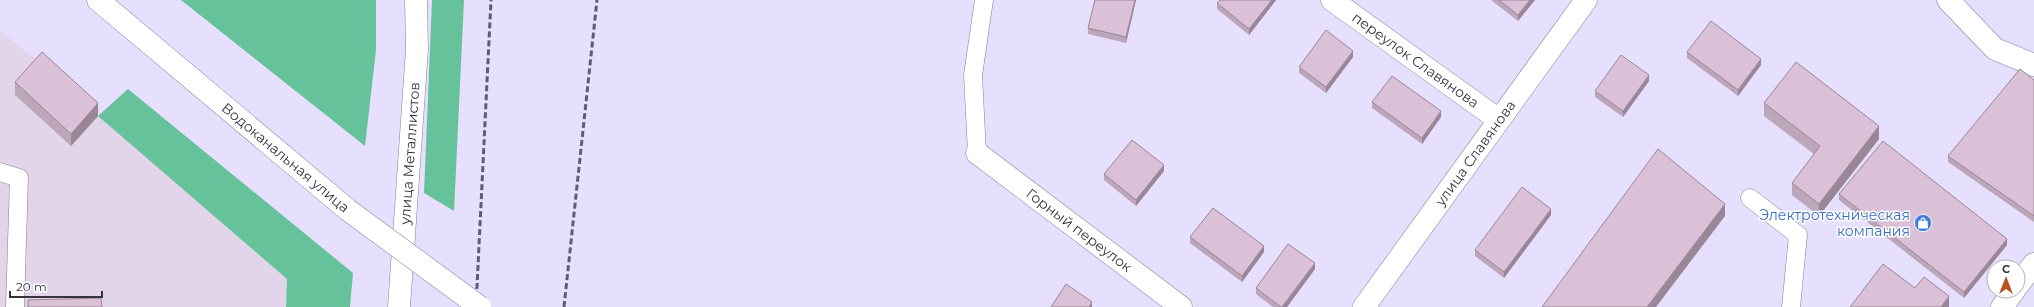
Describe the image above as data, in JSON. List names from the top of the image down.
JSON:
{
  "streets": {
    "street": [
      "переулок Славянова",
      "улица Славянова",
      "улица Металлистов",
      "Водоканальная улица",
      "Горный переулок"
    ]
  },
  "crossings": [
    ["переулок Славянова", "улица Славянова"]
  ],
  "places": {
    "shop": ["Электротехническая компания"]
  },
  "scale_bar": "20 m",
  "north": "top"
}
